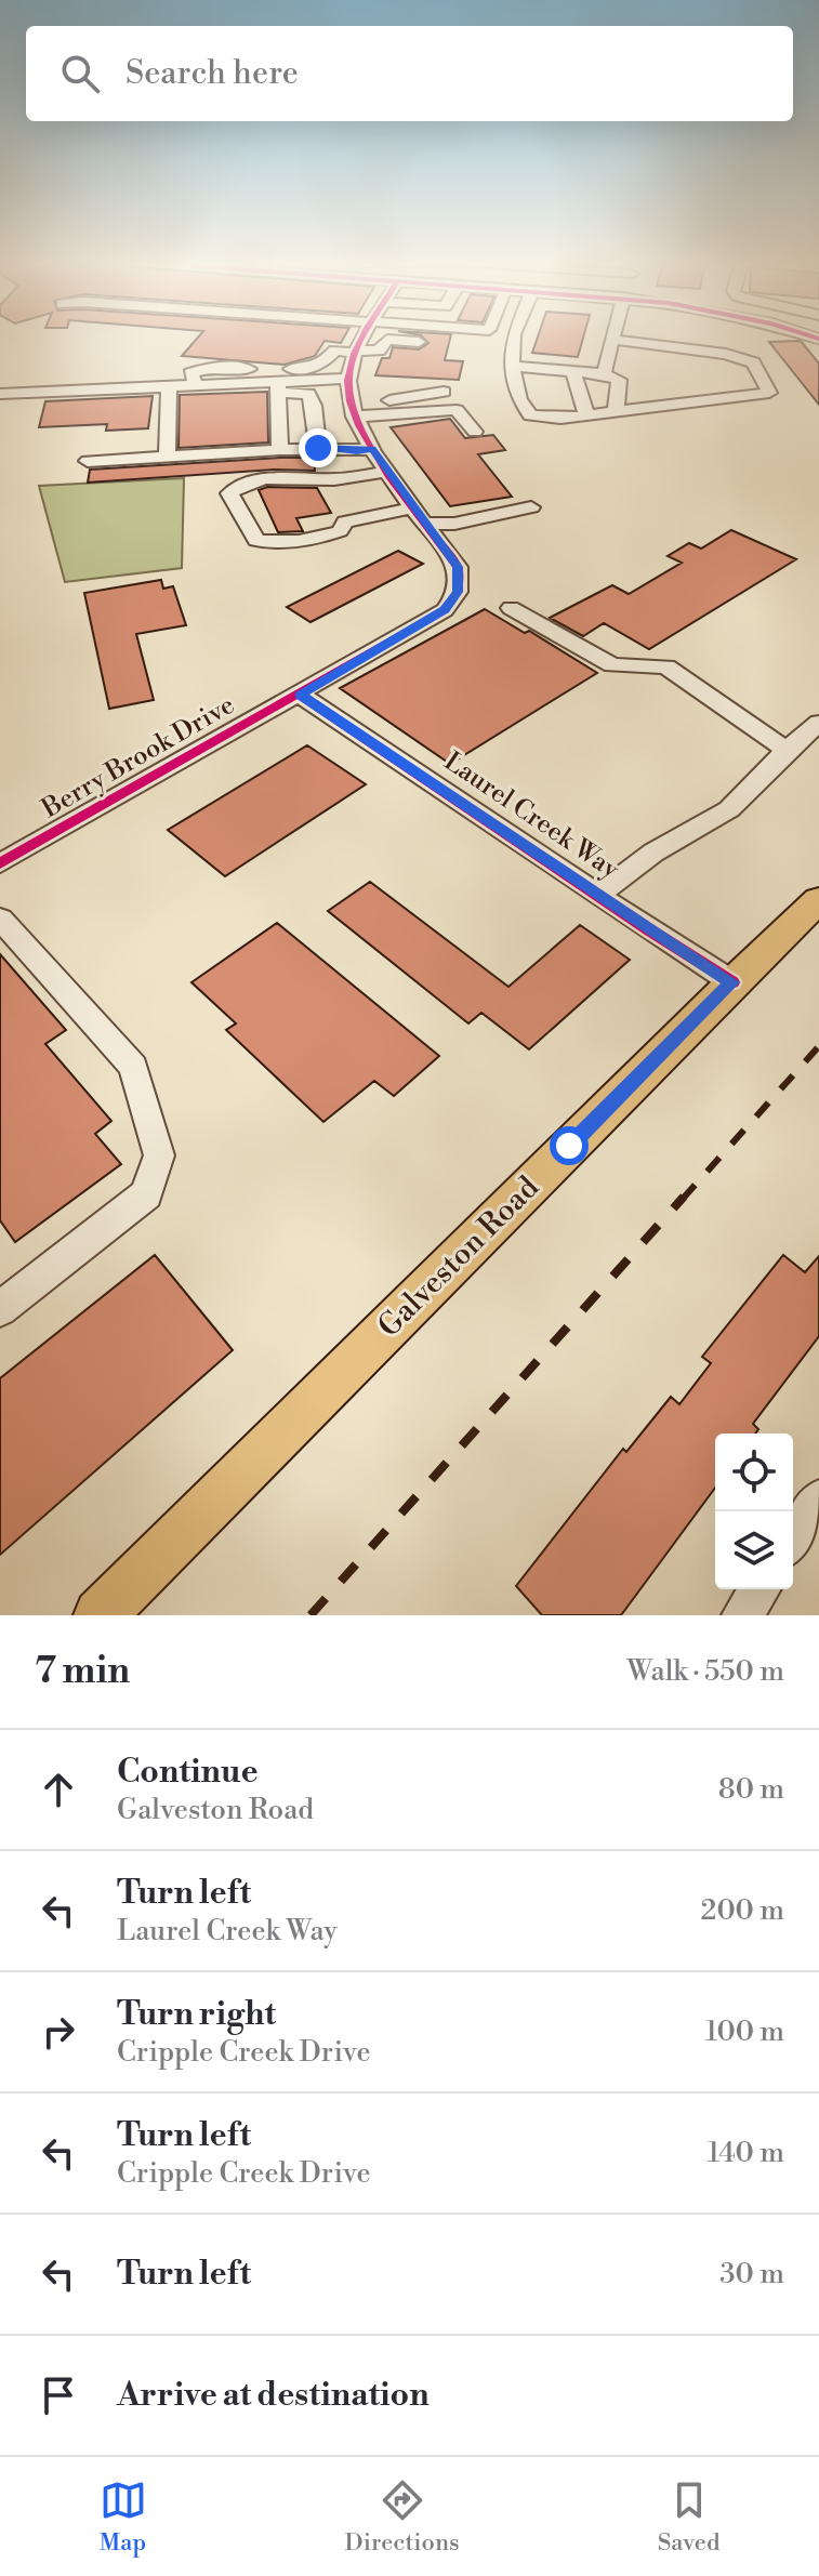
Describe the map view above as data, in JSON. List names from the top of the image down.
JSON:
{
  "streets": {
    "main road": ["Galveston Road"],
    "street": ["Berry Brook Drive", "Laurel Creek Way"]
  },
  "crossings": [
    ["Berry Brook Drive", "Laurel Creek Way"],
    ["Laurel Creek Way", "Galveston Road"]
  ],
  "page": {
    "search": "Search here",
    "heading": ["7 min", "Walk · 550 m"],
    "list": [
      ["Continue", "Galveston Road", "80 m"],
      ["Turn left", "Laurel Creek Way", "200 m"],
      ["Turn right", "Cripple Creek Drive", "100 m"],
      ["Turn left", "Cripple Creek Drive", "140 m"],
      ["Turn left", "30 m"],
      "Arrive at destination"
    ],
    "nav": ["Map", "Directions", "Saved"]
  }
}
